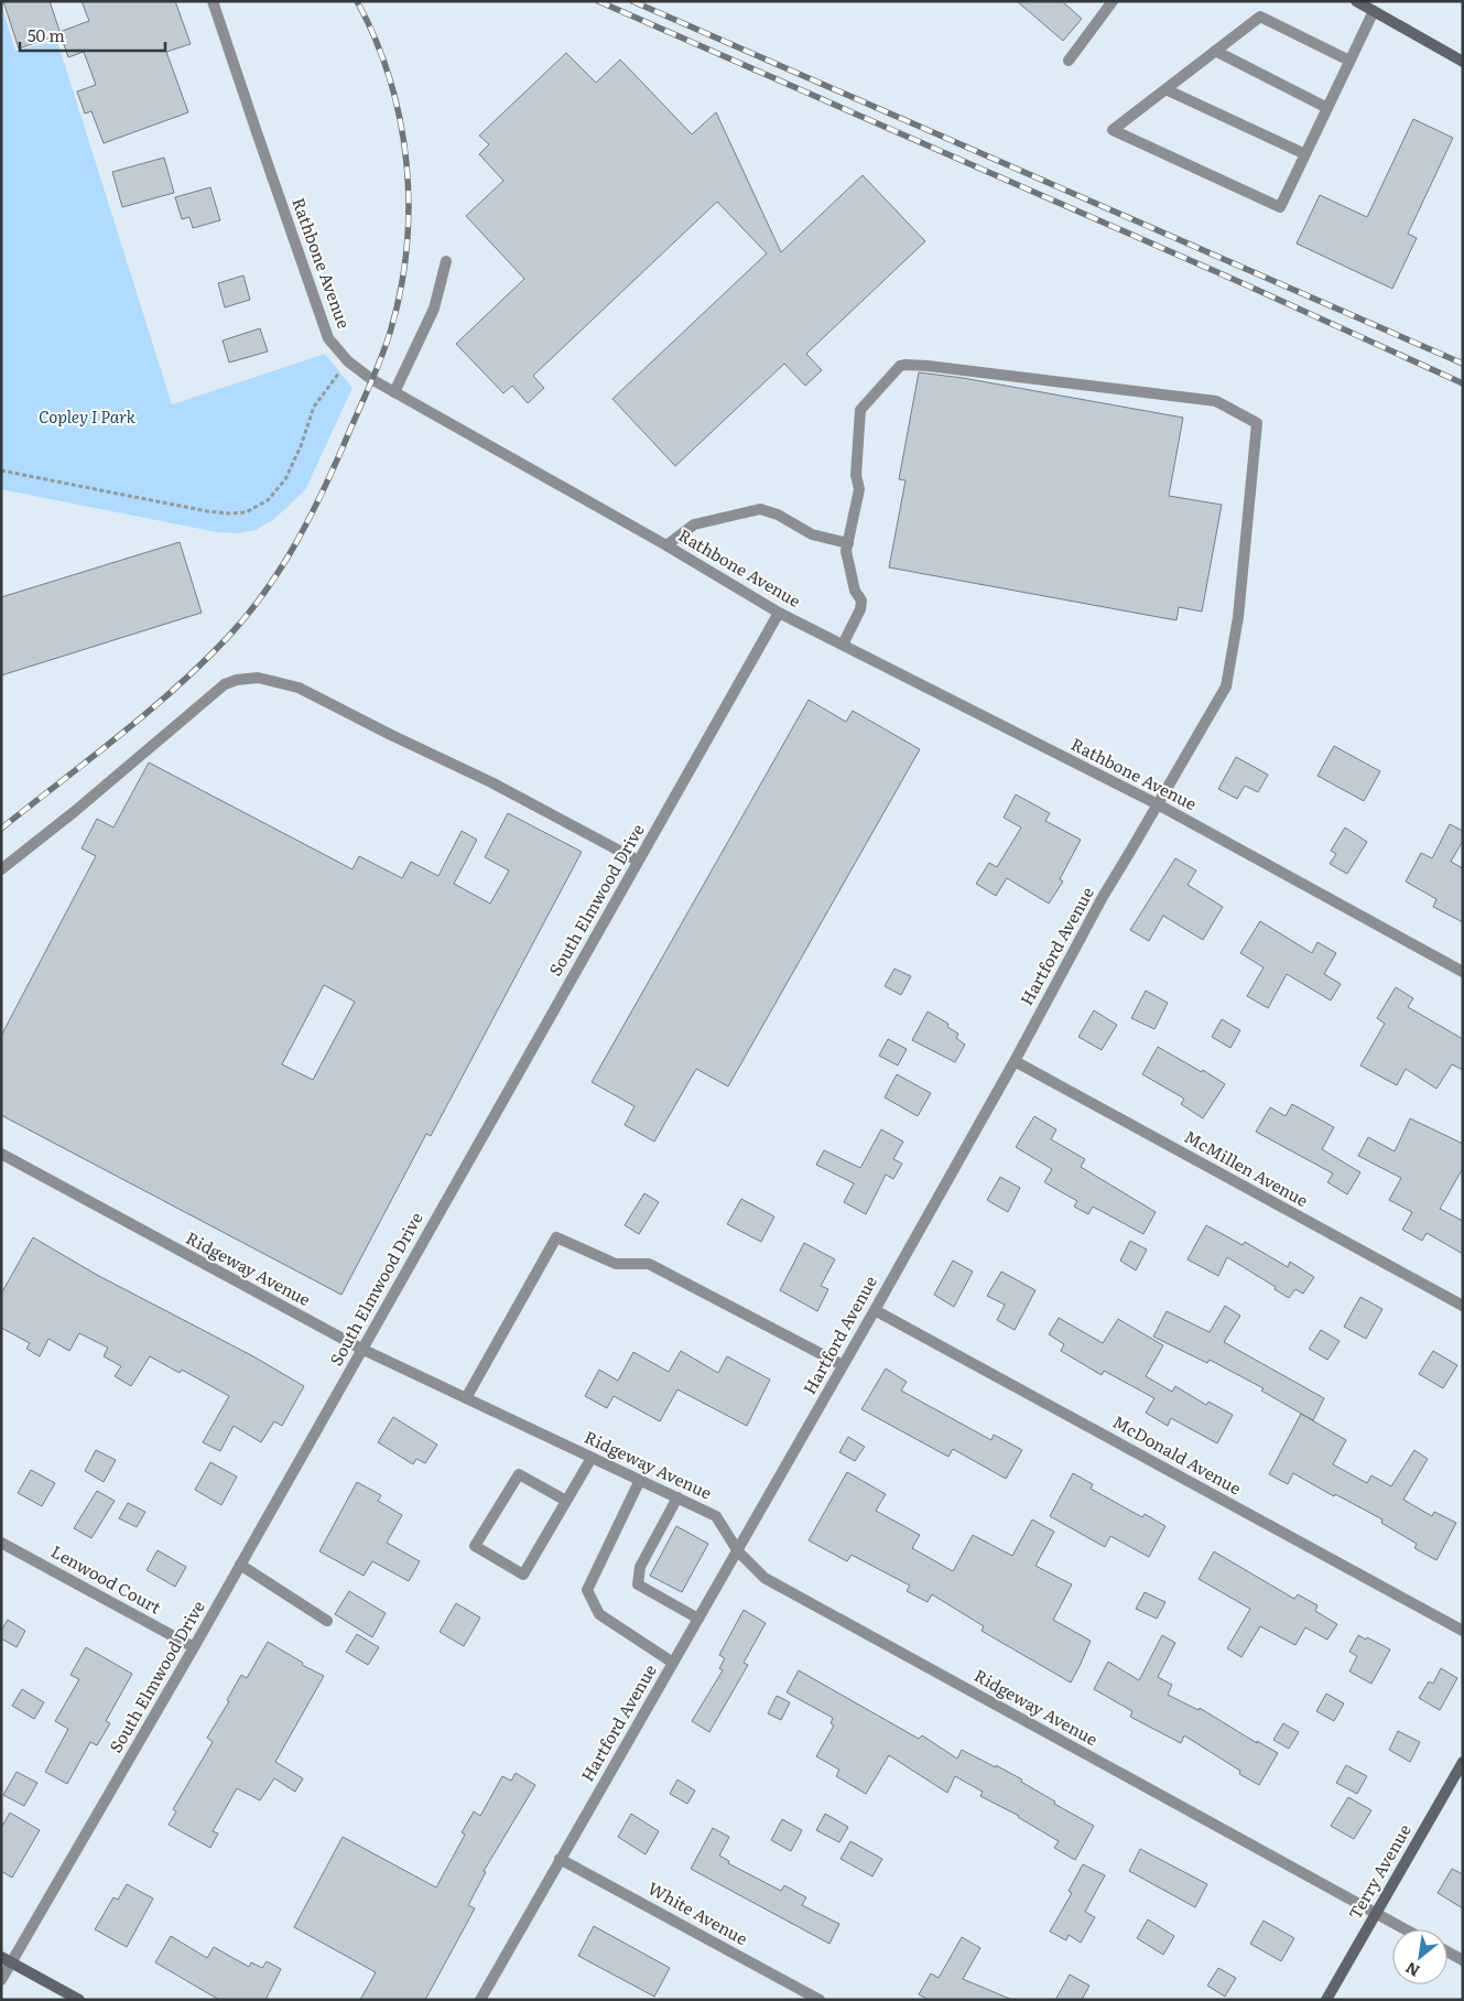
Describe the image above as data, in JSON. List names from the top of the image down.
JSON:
{
  "streets": {
    "street": [
      "Rathbone Avenue",
      "South Elmwood Drive",
      "Hartford Avenue",
      "McMillen Avenue",
      "Ridgeway Avenue",
      "McDonald Avenue",
      "Lenwood Court",
      "Terry Avenue",
      "White Avenue"
    ]
  },
  "crossings": [
    ["Rathbone Avenue", "South Elmwood Drive"],
    ["Rathbone Avenue", "Hartford Avenue"],
    ["South Elmwood Drive", "Ridgeway Avenue"],
    ["South Elmwood Drive", "Lenwood Court"],
    ["Hartford Avenue", "McMillen Avenue"],
    ["Hartford Avenue", "Ridgeway Avenue"],
    ["Hartford Avenue", "McDonald Avenue"],
    ["Hartford Avenue", "White Avenue"],
    ["Ridgeway Avenue", "Terry Avenue"]
  ],
  "parks": ["Copley I Park"],
  "scale_bar": "50 m",
  "north": "bottom left"
}
